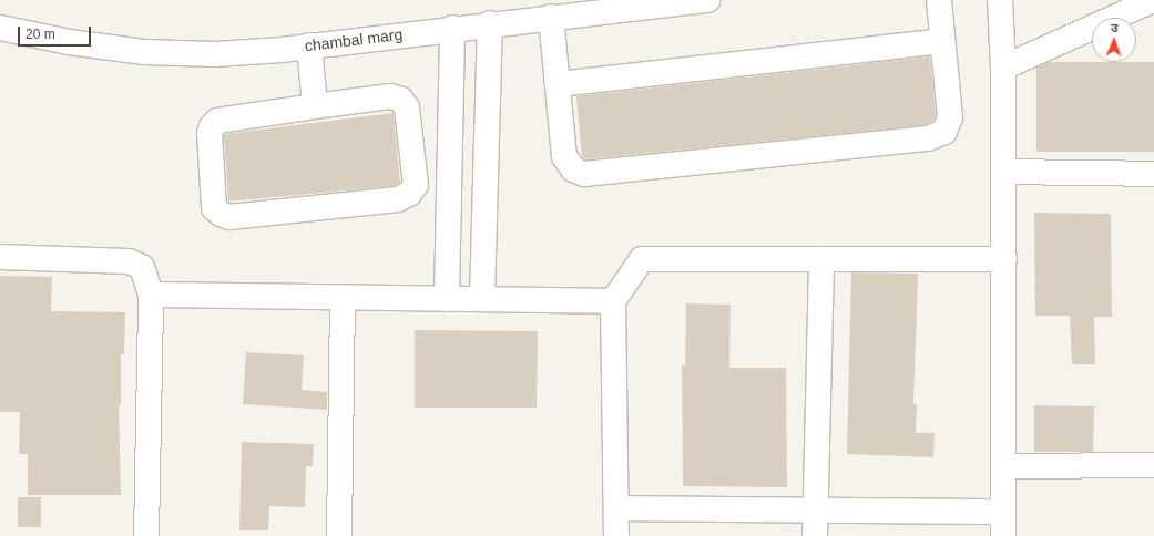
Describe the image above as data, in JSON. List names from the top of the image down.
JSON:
{
  "streets": {
    "street": ["chambal marg"]
  },
  "scale_bar": "20 m",
  "north": "top"
}
